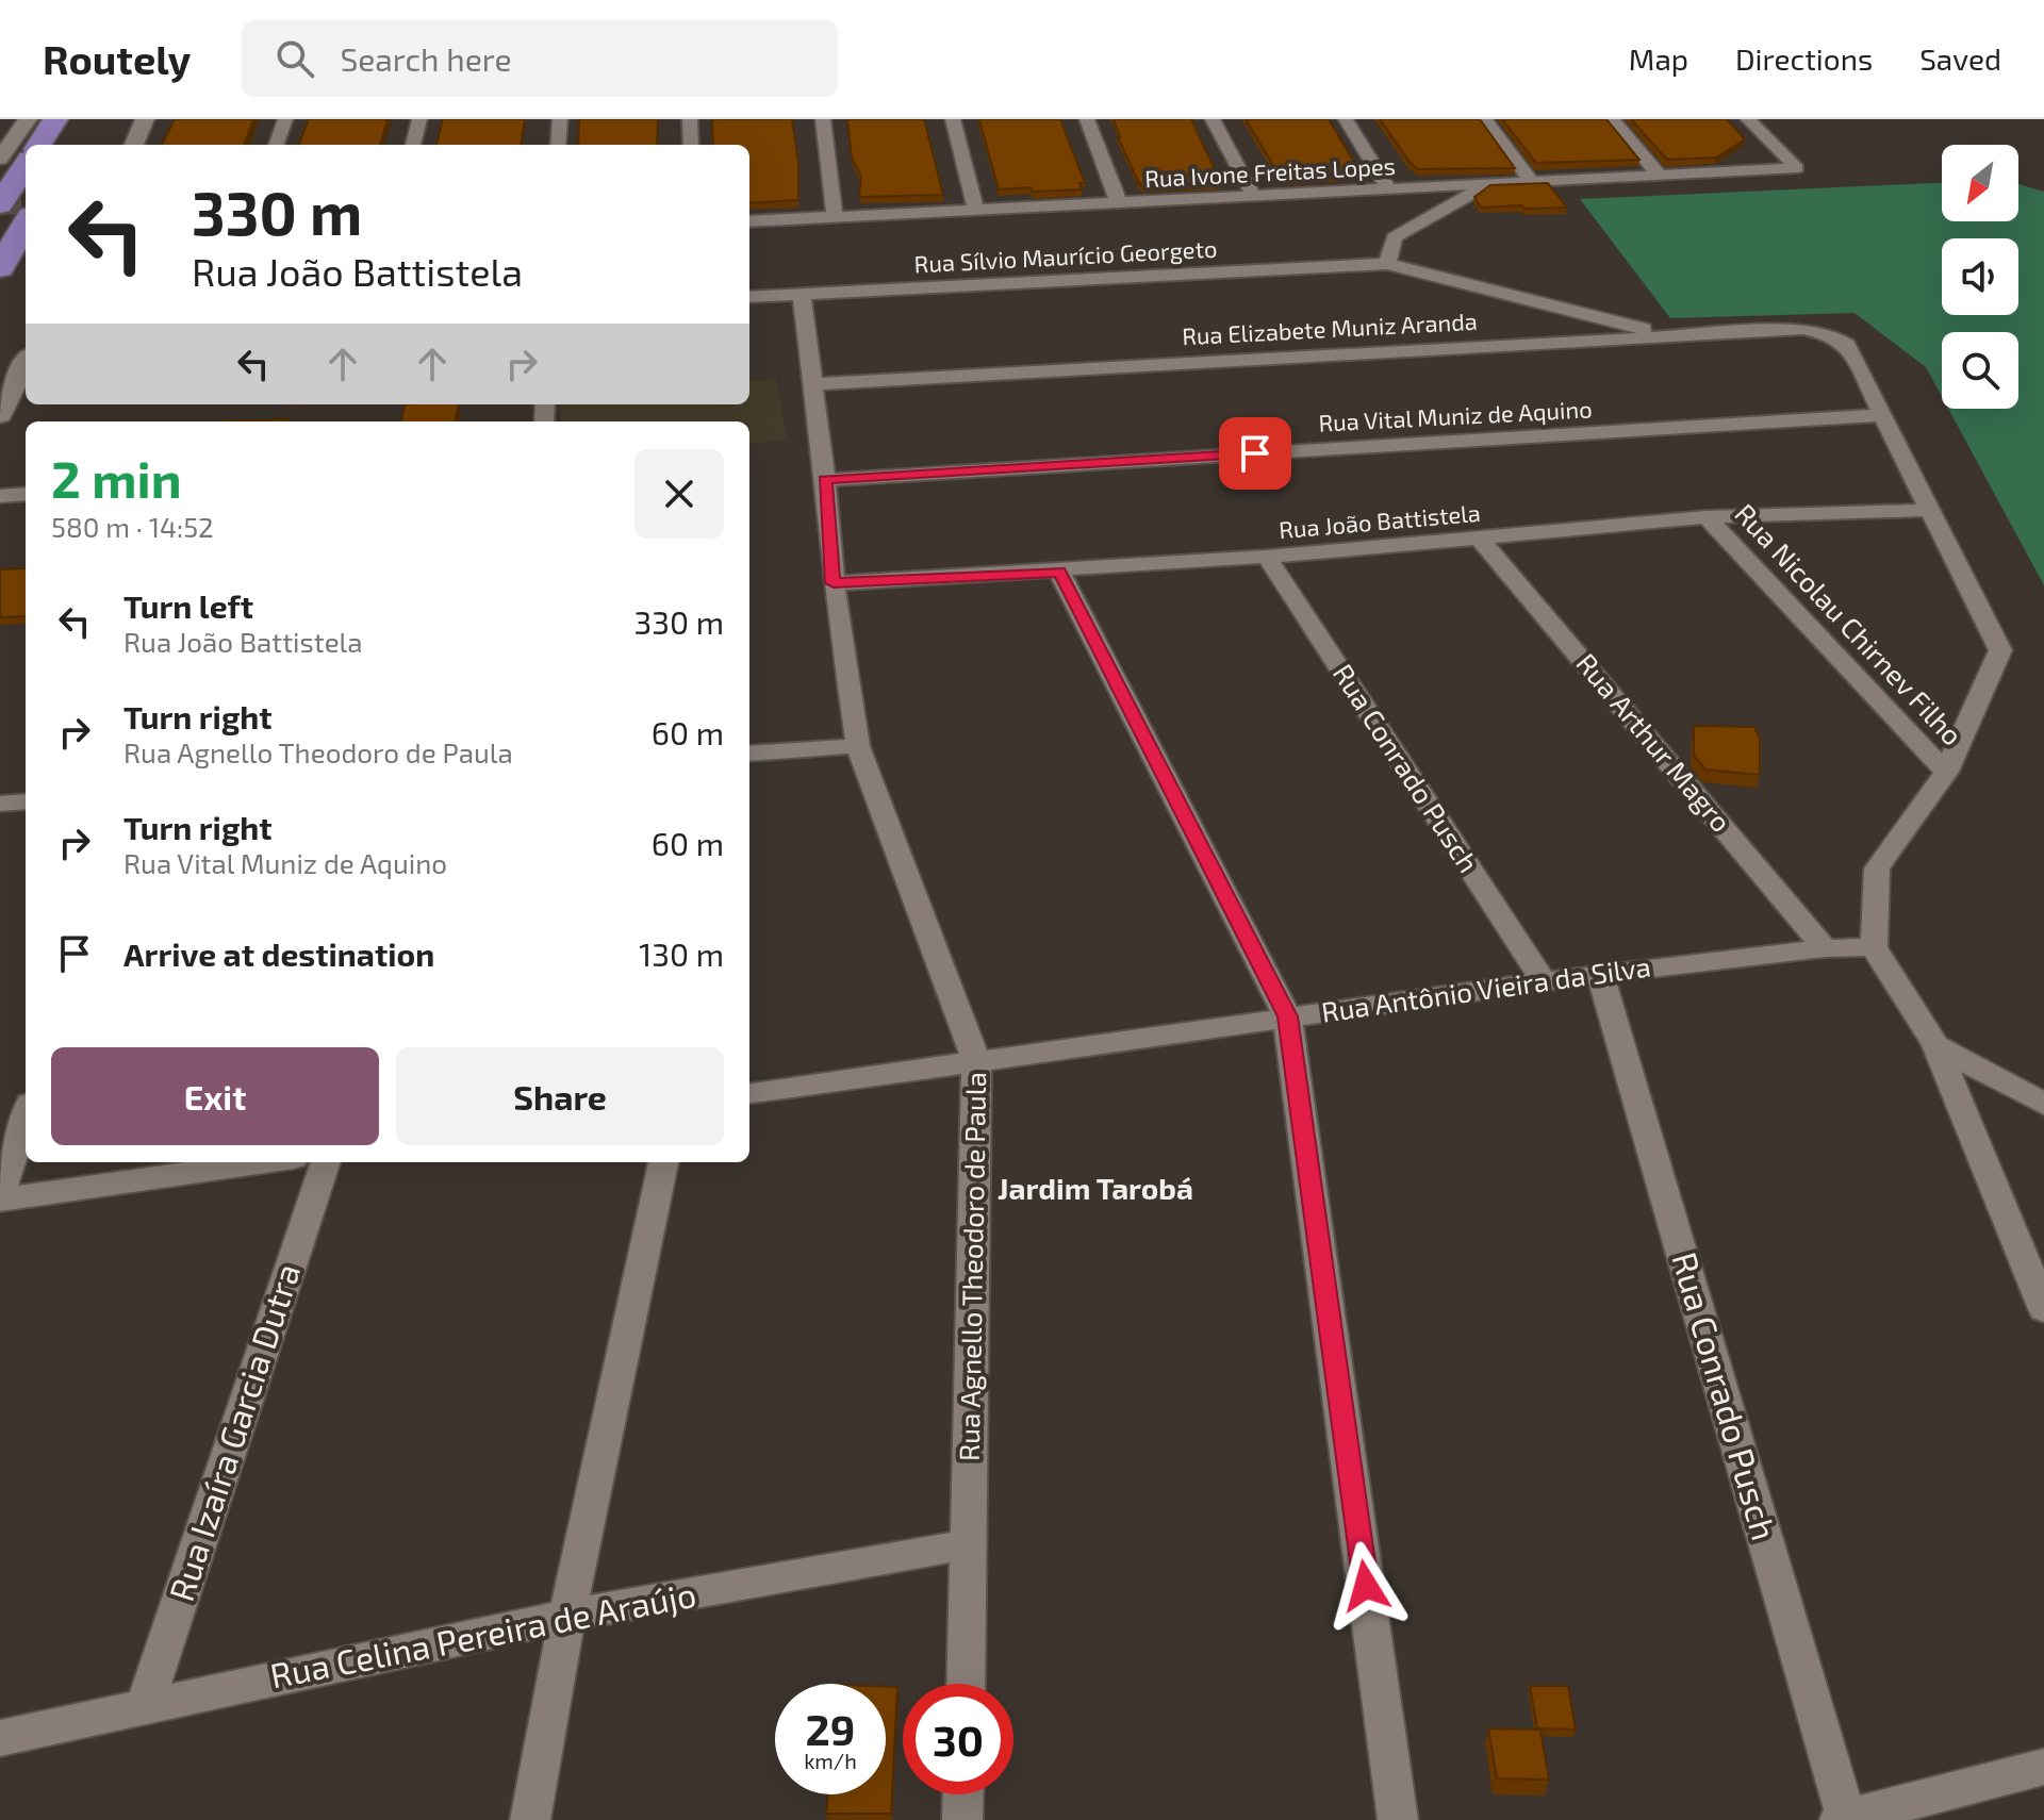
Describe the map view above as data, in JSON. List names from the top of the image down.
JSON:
{
  "streets": {
    "street": [
      "Rua Ivone Freitas Lopes",
      "Rua Sílvio Maurício Georgeto",
      "Rua Elizabete Muniz Aranda",
      "Rua Vital Muniz de Aquino",
      "Rua João Battistela",
      "Rua Nicolau Chirnev Filho",
      "Rua Arthur Magro",
      "Rua Conrado Pusch",
      "Rua Antônio Vieira da Silva",
      "Rua Agnello Theodoro de Paula",
      "Rua Izaíra Garcia Dutra",
      "Rua Celina Pereira de Araújo"
    ]
  },
  "crossings": [
    ["Rua Sílvio Maurício Georgeto", "Rua Elizabete Muniz Aranda"],
    ["Rua Sílvio Maurício Georgeto", "Rua Agnello Theodoro de Paula"],
    ["Rua Elizabete Muniz Aranda", "Rua Vital Muniz de Aquino"],
    ["Rua Elizabete Muniz Aranda", "Rua Agnello Theodoro de Paula"],
    ["Rua Vital Muniz de Aquino", "Rua Agnello Theodoro de Paula"],
    ["Rua João Battistela", "Rua Nicolau Chirnev Filho"],
    ["Rua João Battistela", "Rua Arthur Magro"],
    ["Rua João Battistela", "Rua Conrado Pusch"],
    ["Rua João Battistela", "Rua Agnello Theodoro de Paula"],
    ["Rua Arthur Magro", "Rua Antônio Vieira da Silva"],
    ["Rua Conrado Pusch", "Rua Antônio Vieira da Silva"],
    ["Rua Antônio Vieira da Silva", "Rua Agnello Theodoro de Paula"],
    ["Rua Agnello Theodoro de Paula", "Rua Celina Pereira de Araújo"],
    ["Rua Izaíra Garcia Dutra", "Rua Celina Pereira de Araújo"]
  ],
  "districts": ["Jardim Tarobá"],
  "north": "bottom left",
  "page": {
    "header": "Routely",
    "search": "Search here",
    "nav": ["Map", "Directions", "Saved"],
    "turn": ["330 m", "Rua João Battistela"],
    "heading": ["2 min", "580 m · 14:52"],
    "list": [
      {
        "name": "Turn left",
        "note": "Rua João Battistela",
        "value": "330 m"
      },
      {
        "name": "Turn right",
        "note": "Rua Agnello Theodoro de Paula",
        "value": "60 m"
      },
      {
        "name": "Turn right",
        "note": "Rua Vital Muniz de Aquino",
        "value": "60 m"
      },
      {
        "name": "Arrive at destination",
        "value": "130 m"
      }
    ],
    "buttons": ["Exit", "Share"],
    "speed": "29 km/h",
    "limit": "30"
  }
}
